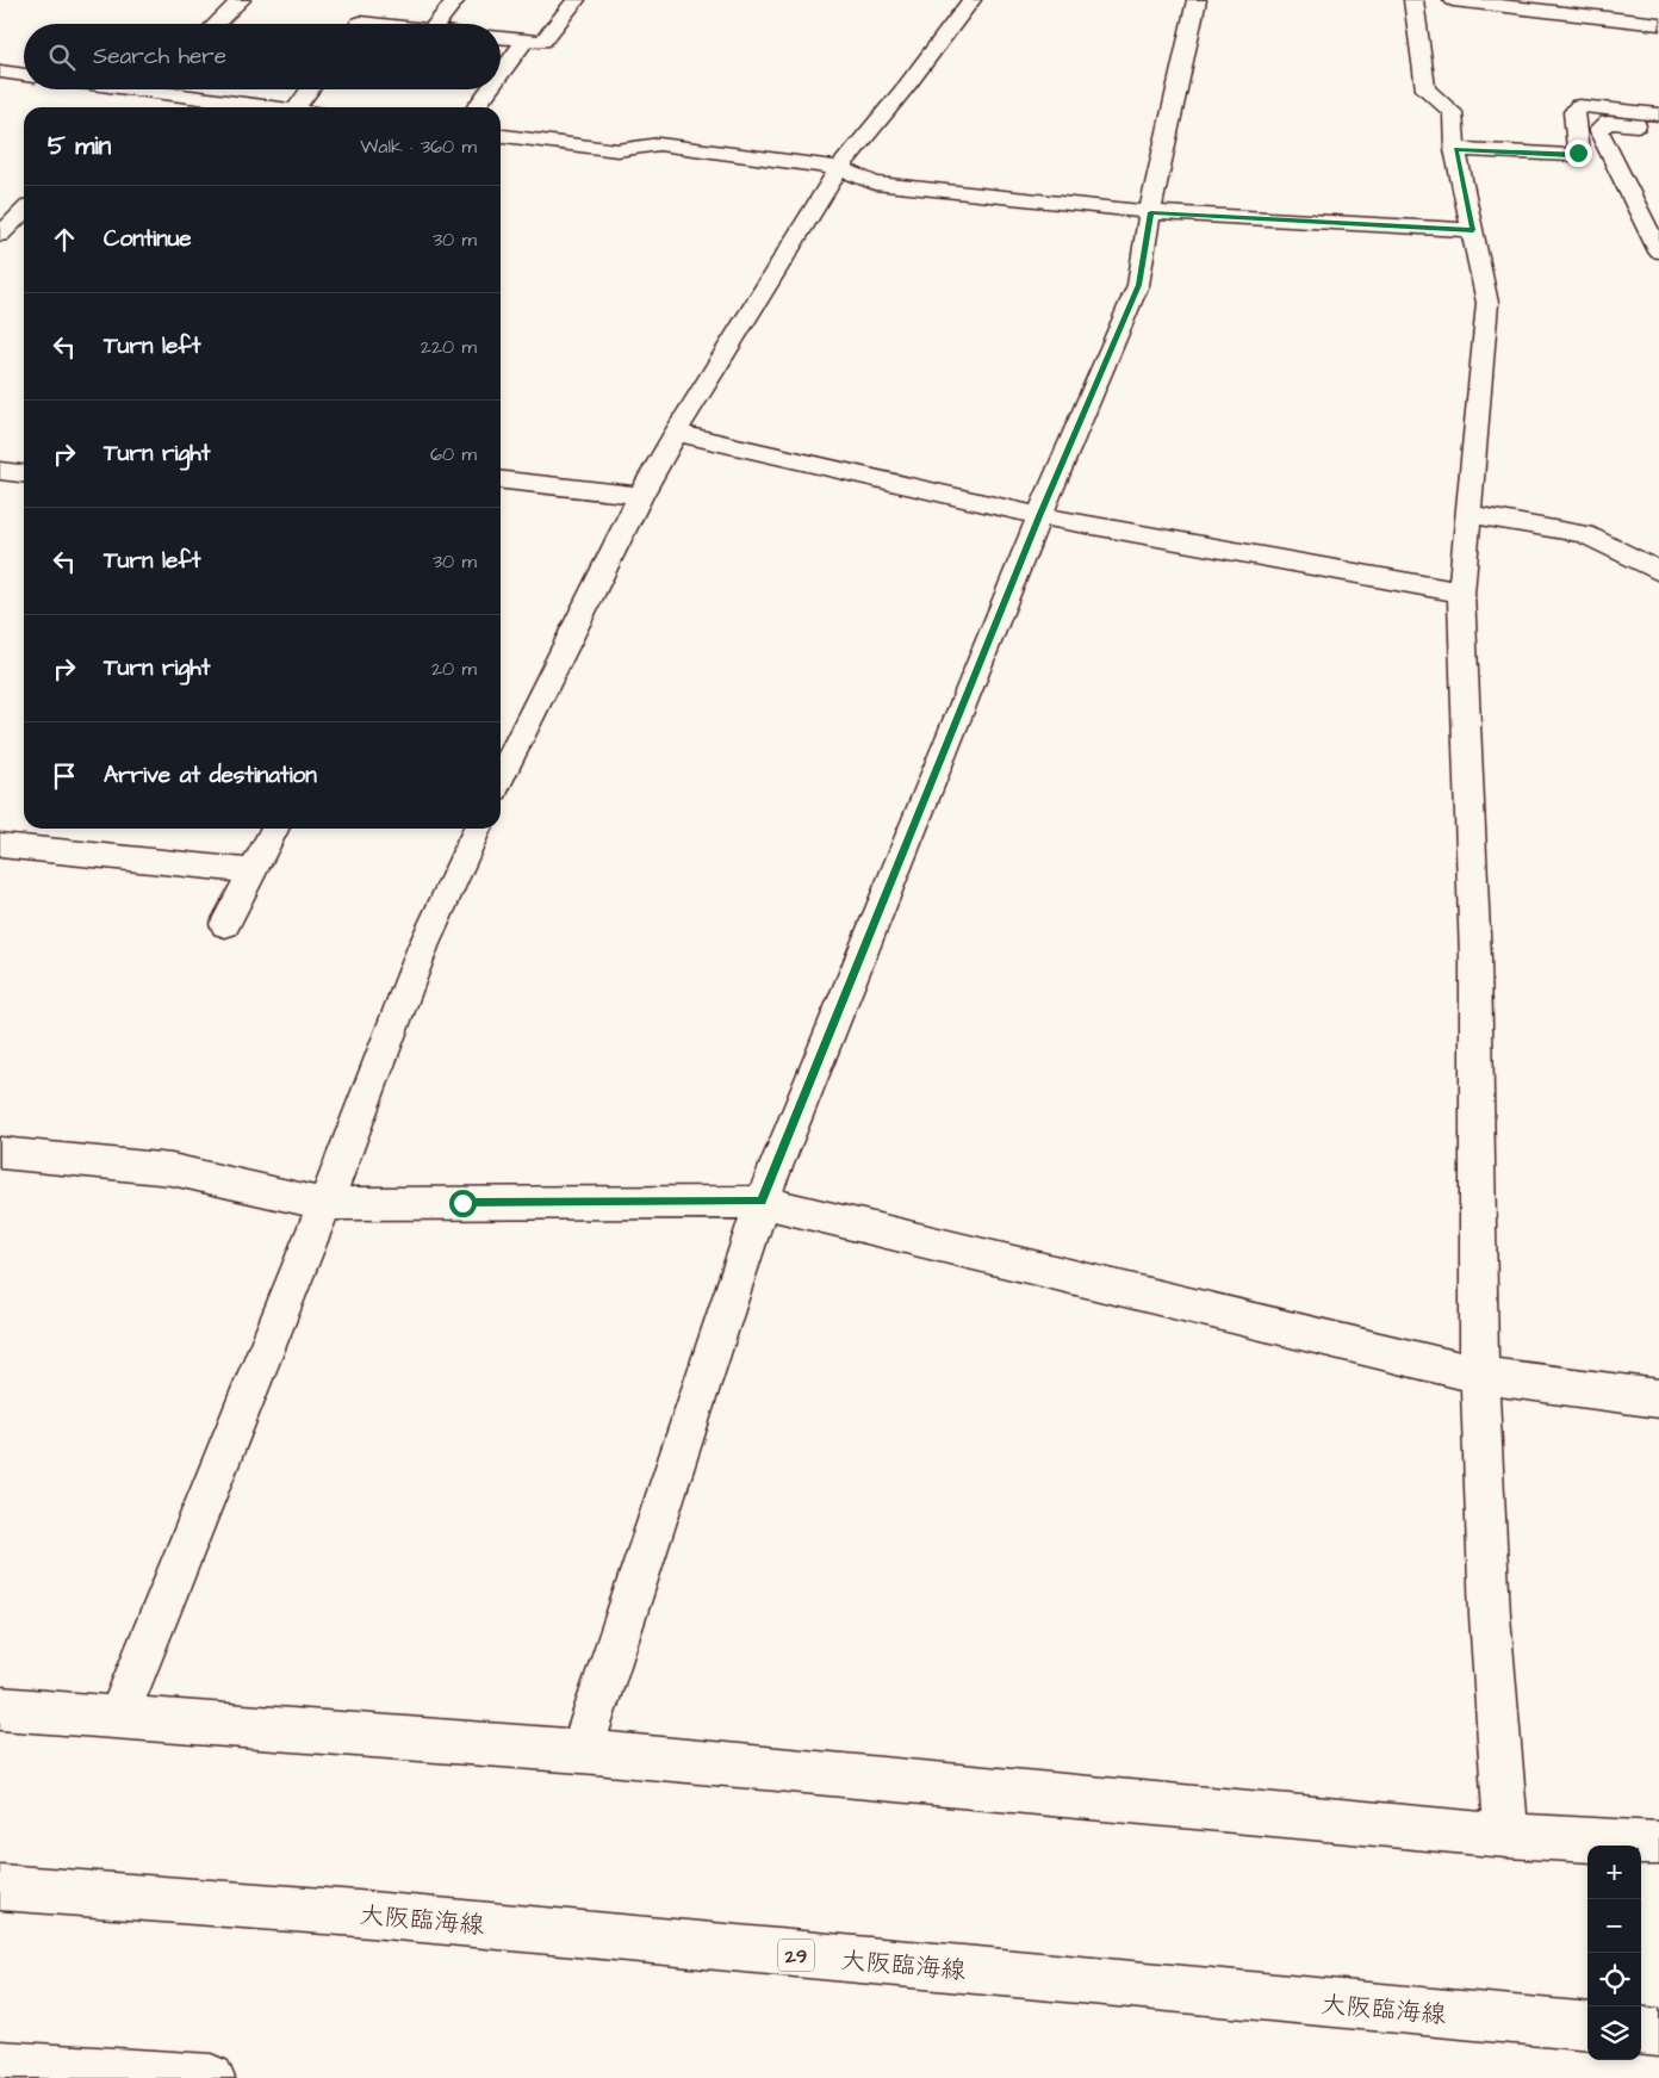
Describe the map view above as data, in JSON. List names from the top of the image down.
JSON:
{
  "streets": {
    "street": ["大阪臨海線", "29"]
  },
  "page": {
    "search": "Search here",
    "heading": ["5 min", "Walk · 360 m"],
    "list": [
      ["Continue", "30 m"],
      ["Turn left", "220 m"],
      ["Turn right", "60 m"],
      ["Turn left", "30 m"],
      ["Turn right", "20 m"],
      "Arrive at destination"
    ],
    "map_buttons": ["+", "−"]
  }
}
